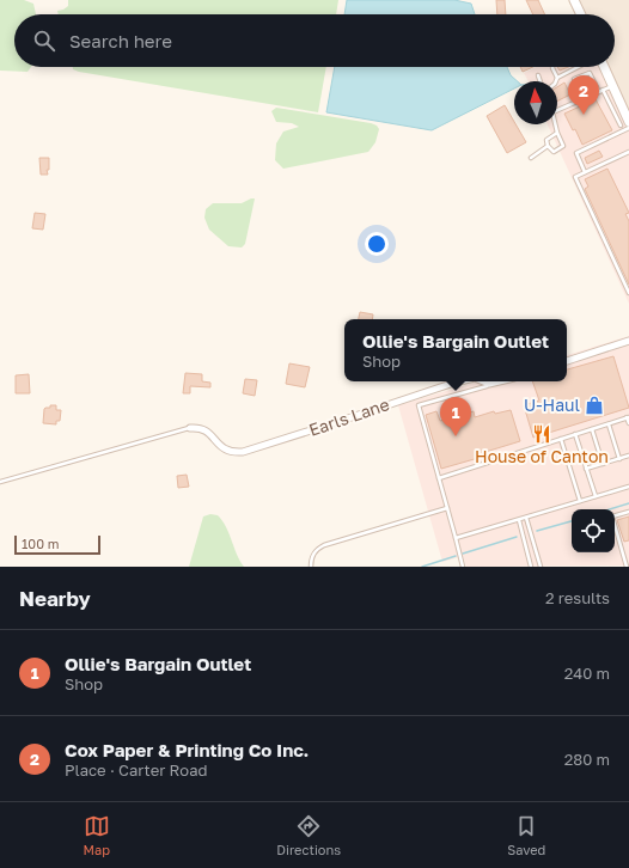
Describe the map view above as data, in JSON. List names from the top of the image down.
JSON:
{
  "streets": {
    "street": ["Earls Lane"]
  },
  "places": {
    "shop": ["U-Haul"],
    "restaurant": ["House of Canton"]
  },
  "scale_bar": "100 m",
  "north": "top",
  "page": {
    "search": "Search here",
    "pins": ["2", "1"],
    "popup": ["Ollie's Bargain Outlet", "Shop"],
    "scale": "100 m",
    "heading": ["Nearby", "2 results"],
    "list": [
      {
        "mark": "1",
        "name": "Ollie's Bargain Outlet",
        "note": "Shop",
        "value": "240 m"
      },
      {
        "mark": "2",
        "name": "Cox Paper & Printing Co Inc.",
        "note": "Place · Carter Road",
        "value": "280 m"
      }
    ],
    "nav": ["Map", "Directions", "Saved"]
  }
}
